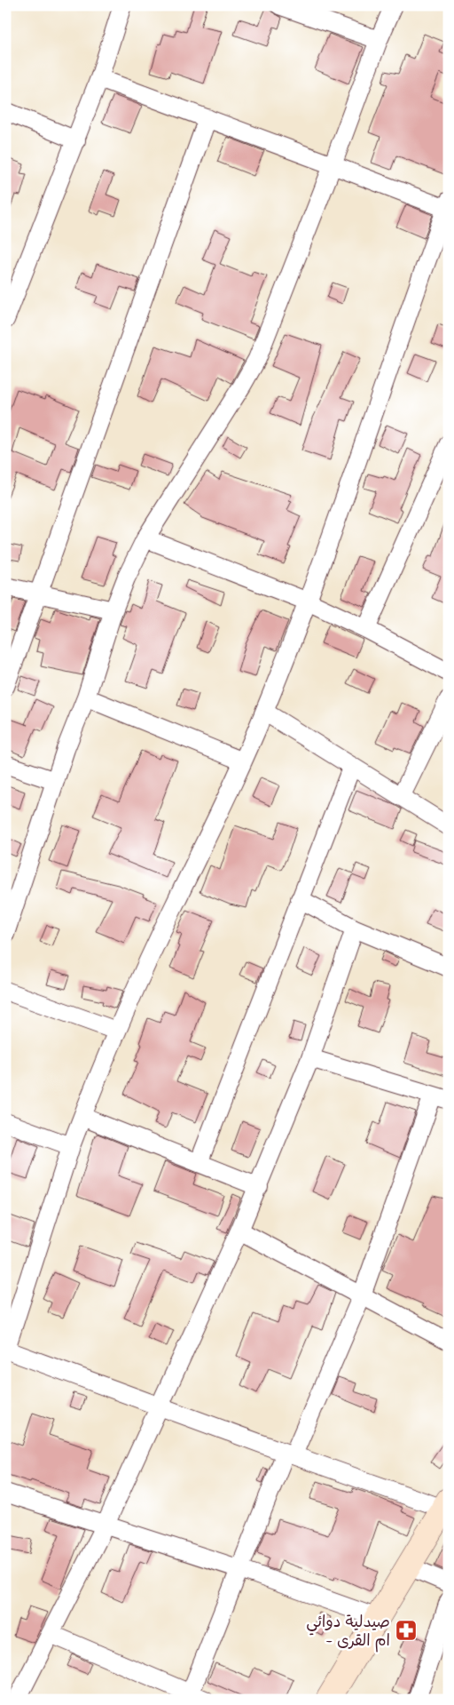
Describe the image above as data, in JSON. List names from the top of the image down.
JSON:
{
  "places": {
    "pharmacy": ["صيدلية دوائي - ام القرى"]
  }
}
